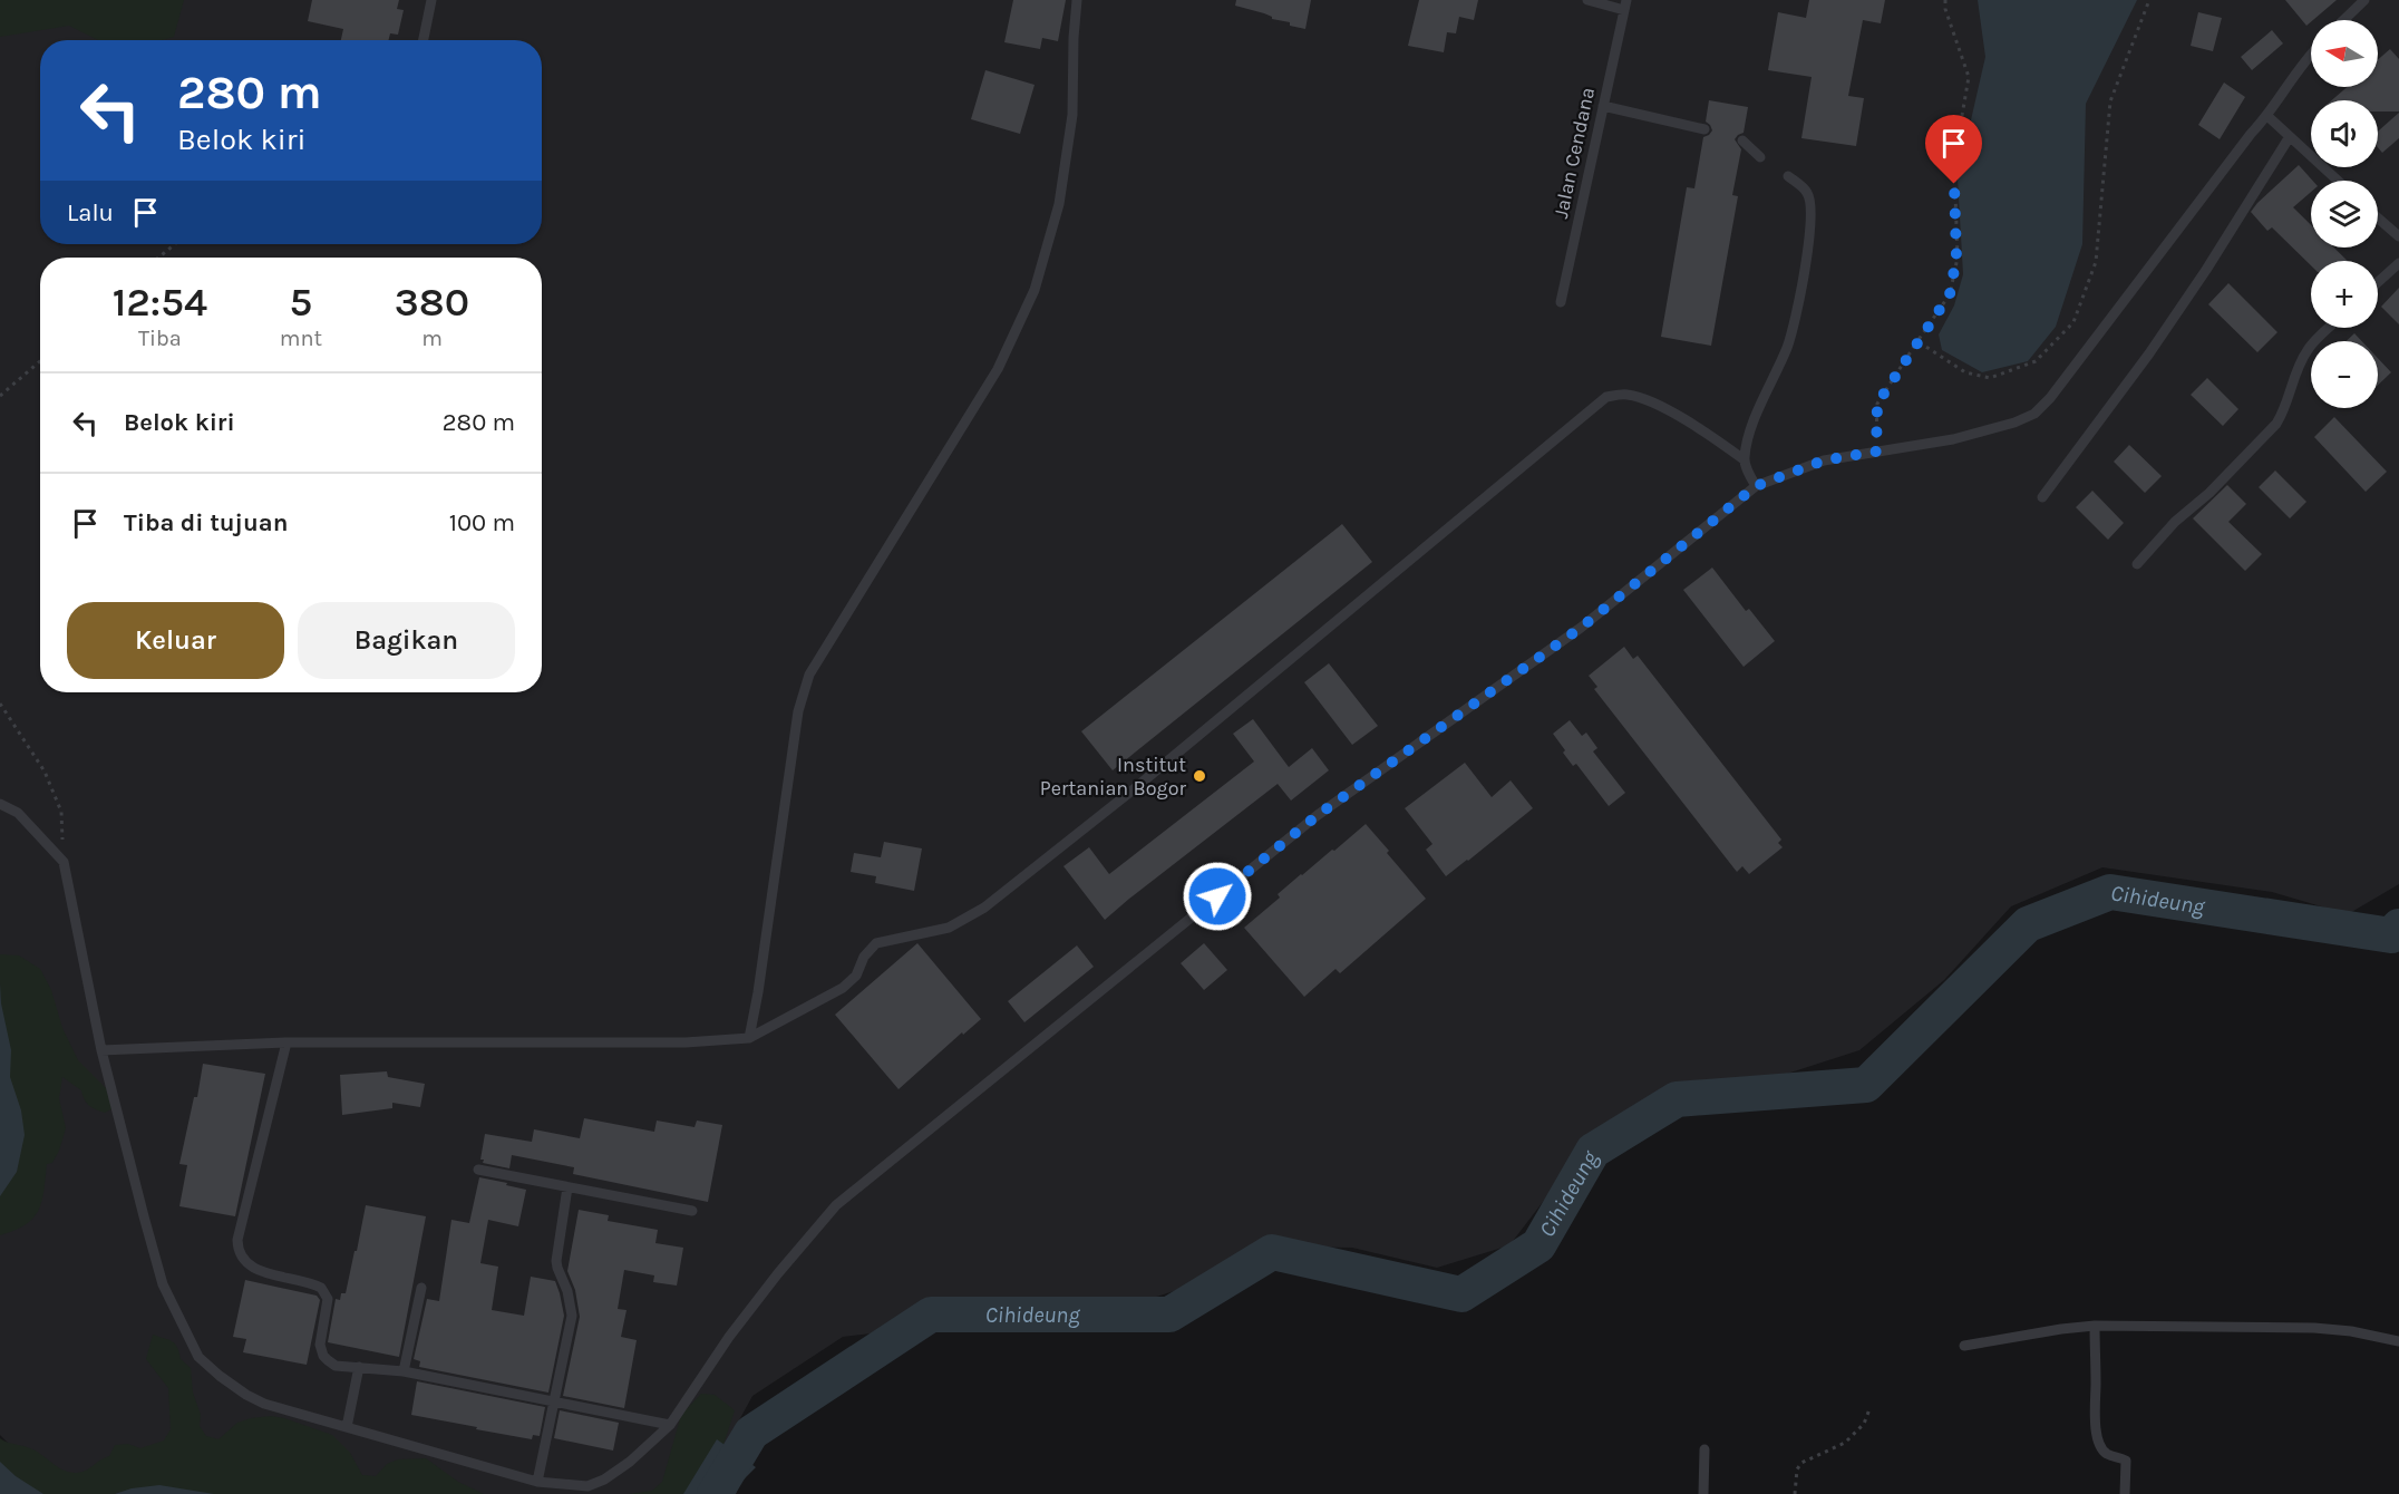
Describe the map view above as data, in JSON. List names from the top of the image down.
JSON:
{
  "streets": {
    "lane": ["Jalan Cendana"]
  },
  "water": ["Cihideung"],
  "places": ["Institut Pertanian Bogor"],
  "north": "left",
  "page": {
    "map_buttons": ["+", "−"],
    "turn": ["280 m", "Belok kiri"],
    "then": "Lalu",
    "eta": [
      "12:54",
      "Tiba",
      "5",
      "mnt",
      "380",
      "m"
    ],
    "list": [
      {
        "name": "Belok kiri",
        "value": "280 m"
      },
      {
        "name": "Tiba di tujuan",
        "value": "100 m"
      }
    ],
    "buttons": ["Keluar", "Bagikan"]
  }
}
